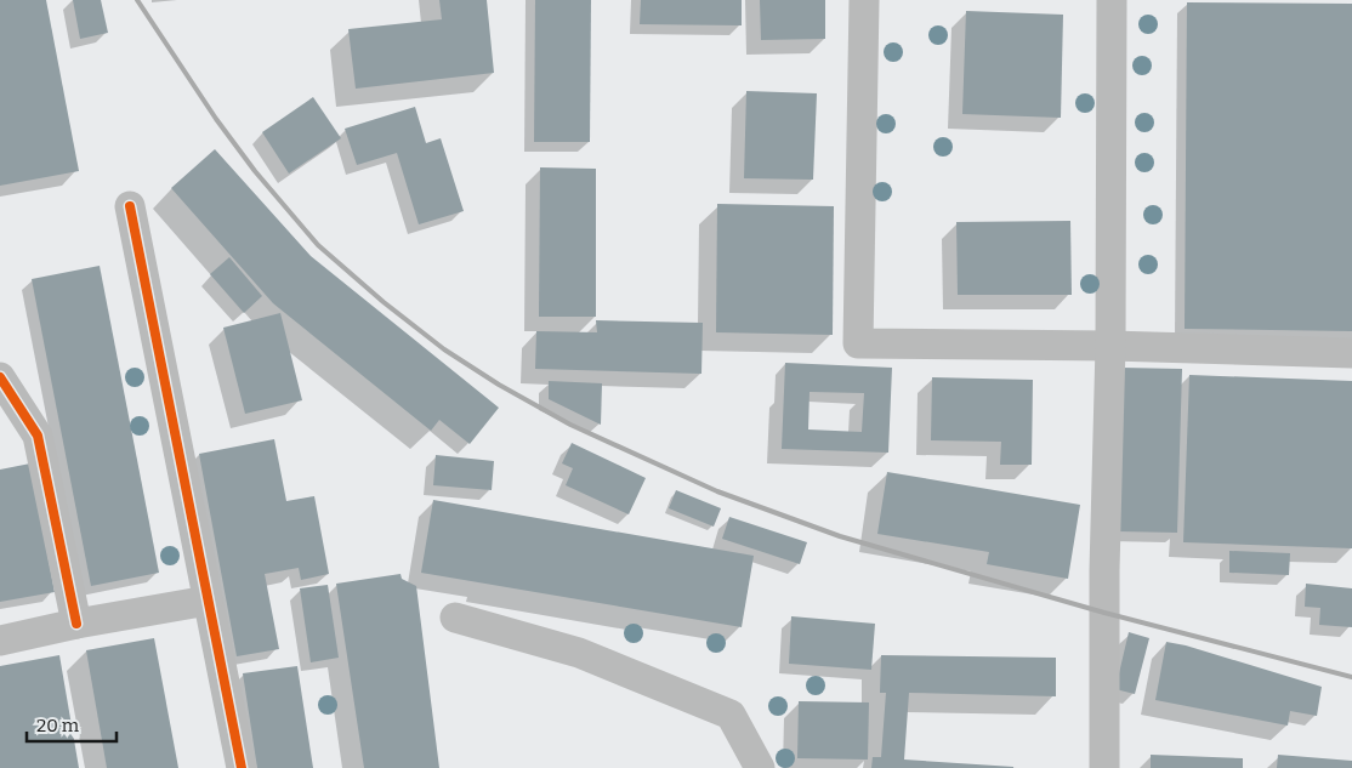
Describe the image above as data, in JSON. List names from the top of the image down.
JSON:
{
  "scale_bar": "20 m"
}
